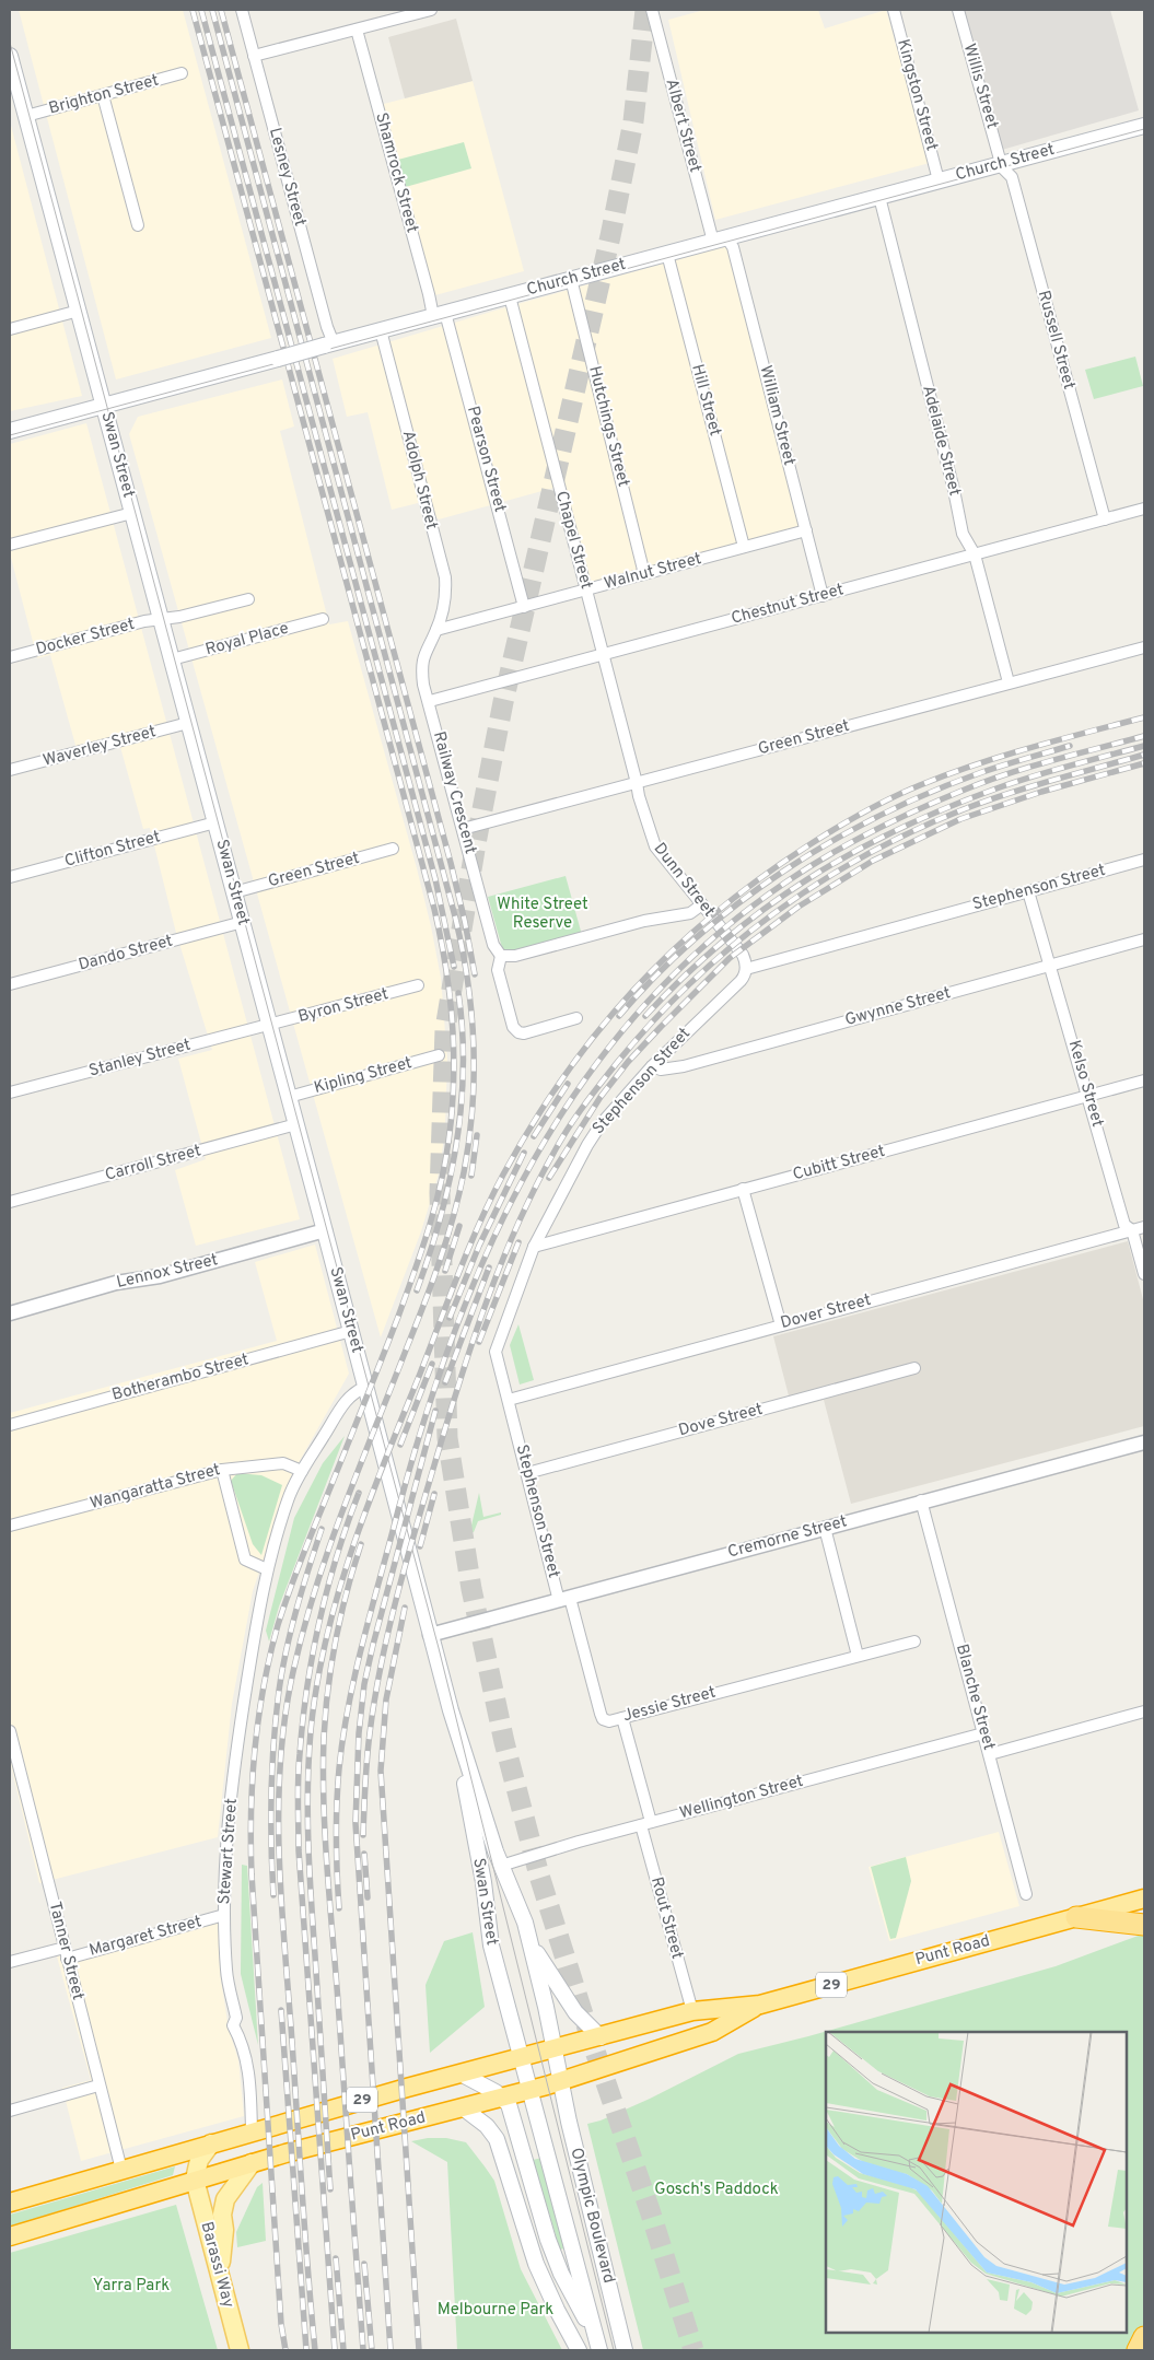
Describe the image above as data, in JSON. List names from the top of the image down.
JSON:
{
  "streets": {
    "highway": ["Punt Road", "29"],
    "main road": [
      "Church Street",
      "Swan Street",
      "Olympic Boulevard",
      "Barassi Way"
    ],
    "street": [
      "Willis Street",
      "Brighton Street",
      "Kingston Street",
      "Albert Street",
      "Shamrock Street",
      "Lesney Street",
      "Russell Street",
      "Hill Street",
      "William Street",
      "Hutchings Street",
      "Adelaide Street",
      "Pearson Street",
      "Adolph Street",
      "Chapel Street",
      "Walnut Street",
      "Chestnut Street",
      "Docker Street",
      "Royal Place",
      "Green Street",
      "Waverley Street",
      "Railway Crescent",
      "Clifton Street",
      "Dunn Street",
      "Stephenson Street",
      "Dando Street",
      "Byron Street",
      "Gwynne Street",
      "Stanley Street",
      "Kipling Street",
      "Kelso Street",
      "Carroll Street",
      "Cubitt Street",
      "Lennox Street",
      "Dover Street",
      "Botherambo Street",
      "Dove Street",
      "Wangaratta Street",
      "Cremorne Street",
      "Blanche Street",
      "Jessie Street",
      "Wellington Street",
      "Stewart Street",
      "Rout Street",
      "Margaret Street",
      "Tanner Street"
    ]
  },
  "crossings": [
    ["Willis Street", "Church Street"],
    ["Willis Street", "Russell Street"],
    ["Brighton Street", "Swan Street"],
    ["Kingston Street", "Church Street"],
    ["Albert Street", "Church Street"],
    ["Albert Street", "William Street"],
    ["Church Street", "Shamrock Street"],
    ["Church Street", "Lesney Street"],
    ["Church Street", "Russell Street"],
    ["Church Street", "Hill Street"],
    ["Church Street", "William Street"],
    ["Church Street", "Hutchings Street"],
    ["Church Street", "Adelaide Street"],
    ["Church Street", "Swan Street"],
    ["Church Street", "Pearson Street"],
    ["Church Street", "Adolph Street"],
    ["Church Street", "Chapel Street"],
    ["Shamrock Street", "Pearson Street"],
    ["Russell Street", "Chestnut Street"],
    ["Hill Street", "Walnut Street"],
    ["William Street", "Walnut Street"],
    ["William Street", "Chestnut Street"],
    ["Hutchings Street", "Walnut Street"],
    ["Adelaide Street", "Chestnut Street"],
    ["Adelaide Street", "Green Street"],
    ["Swan Street", "Docker Street"],
    ["Swan Street", "Royal Place"],
    ["Swan Street", "Green Street"],
    ["Swan Street", "Waverley Street"],
    ["Swan Street", "Clifton Street"],
    ["Swan Street", "Dando Street"],
    ["Swan Street", "Byron Street"],
    ["Swan Street", "Stanley Street"],
    ["Swan Street", "Kipling Street"],
    ["Swan Street", "Carroll Street"],
    ["Swan Street", "Lennox Street"],
    ["Swan Street", "Botherambo Street"],
    ["Swan Street", "Cremorne Street"],
    ["Swan Street", "Wellington Street"],
    ["Swan Street", "Stewart Street"],
    ["Swan Street", "Punt Road"],
    ["Swan Street", "Olympic Boulevard"],
    ["Pearson Street", "Walnut Street"],
    ["Adolph Street", "Walnut Street"],
    ["Adolph Street", "Railway Crescent"],
    ["Chapel Street", "Walnut Street"],
    ["Chapel Street", "Chestnut Street"],
    ["Chapel Street", "Green Street"],
    ["Chapel Street", "Dunn Street"],
    ["Walnut Street", "Railway Crescent"],
    ["Chestnut Street", "Railway Crescent"],
    ["Green Street", "Railway Crescent"],
    ["Green Street", "Dunn Street"],
    ["Dunn Street", "Stephenson Street"],
    ["Stephenson Street", "Gwynne Street"],
    ["Stephenson Street", "Kelso Street"],
    ["Stephenson Street", "Cubitt Street"],
    ["Stephenson Street", "Dover Street"],
    ["Stephenson Street", "Dove Street"],
    ["Stephenson Street", "Cremorne Street"],
    ["Stephenson Street", "Jessie Street"],
    ["Byron Street", "Stanley Street"],
    ["Gwynne Street", "Kelso Street"],
    ["Kelso Street", "Cubitt Street"],
    ["Kelso Street", "Dover Street"],
    ["Wangaratta Street", "Stewart Street"],
    ["Cremorne Street", "Blanche Street"],
    ["Cremorne Street", "Jessie Street"],
    ["Blanche Street", "Wellington Street"],
    ["Jessie Street", "Rout Street"],
    ["Wellington Street", "Rout Street"],
    ["Stewart Street", "Margaret Street"],
    ["Stewart Street", "Punt Road"],
    ["Rout Street", "Punt Road"],
    ["Margaret Street", "Tanner Street"],
    ["Tanner Street", "Punt Road"],
    ["Punt Road", "Olympic Boulevard"],
    ["Punt Road", "Barassi Way"]
  ],
  "parks": [
    "White Street Reserve",
    "Gosch's Paddock",
    "Yarra Park",
    "Melbourne Park"
  ]
}
